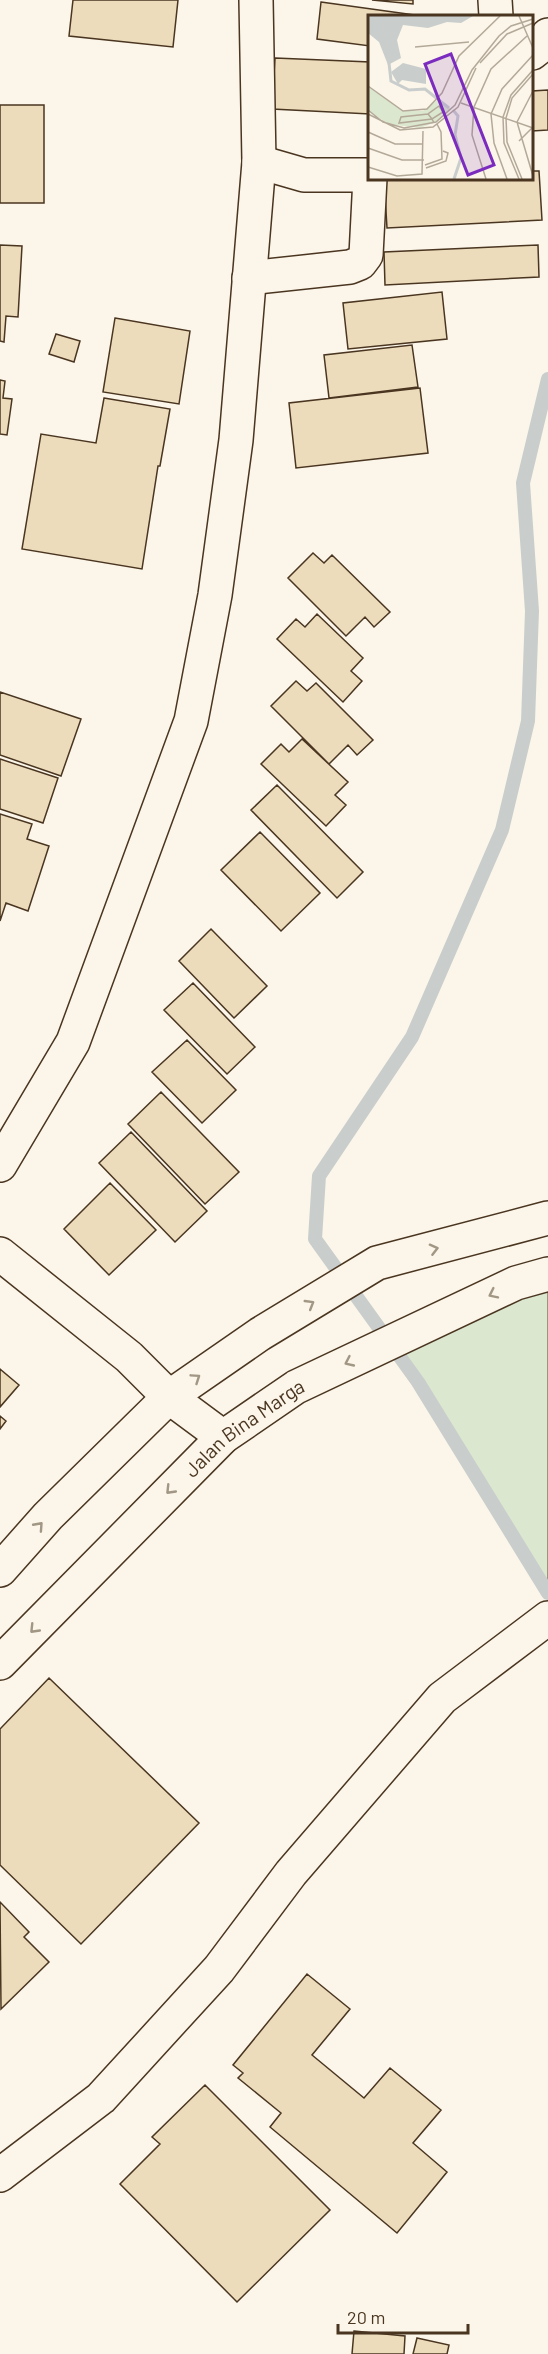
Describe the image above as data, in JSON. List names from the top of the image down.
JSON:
{
  "streets": {
    "street": ["Jalan Bina Marga"]
  },
  "scale_bar": "20 m"
}
